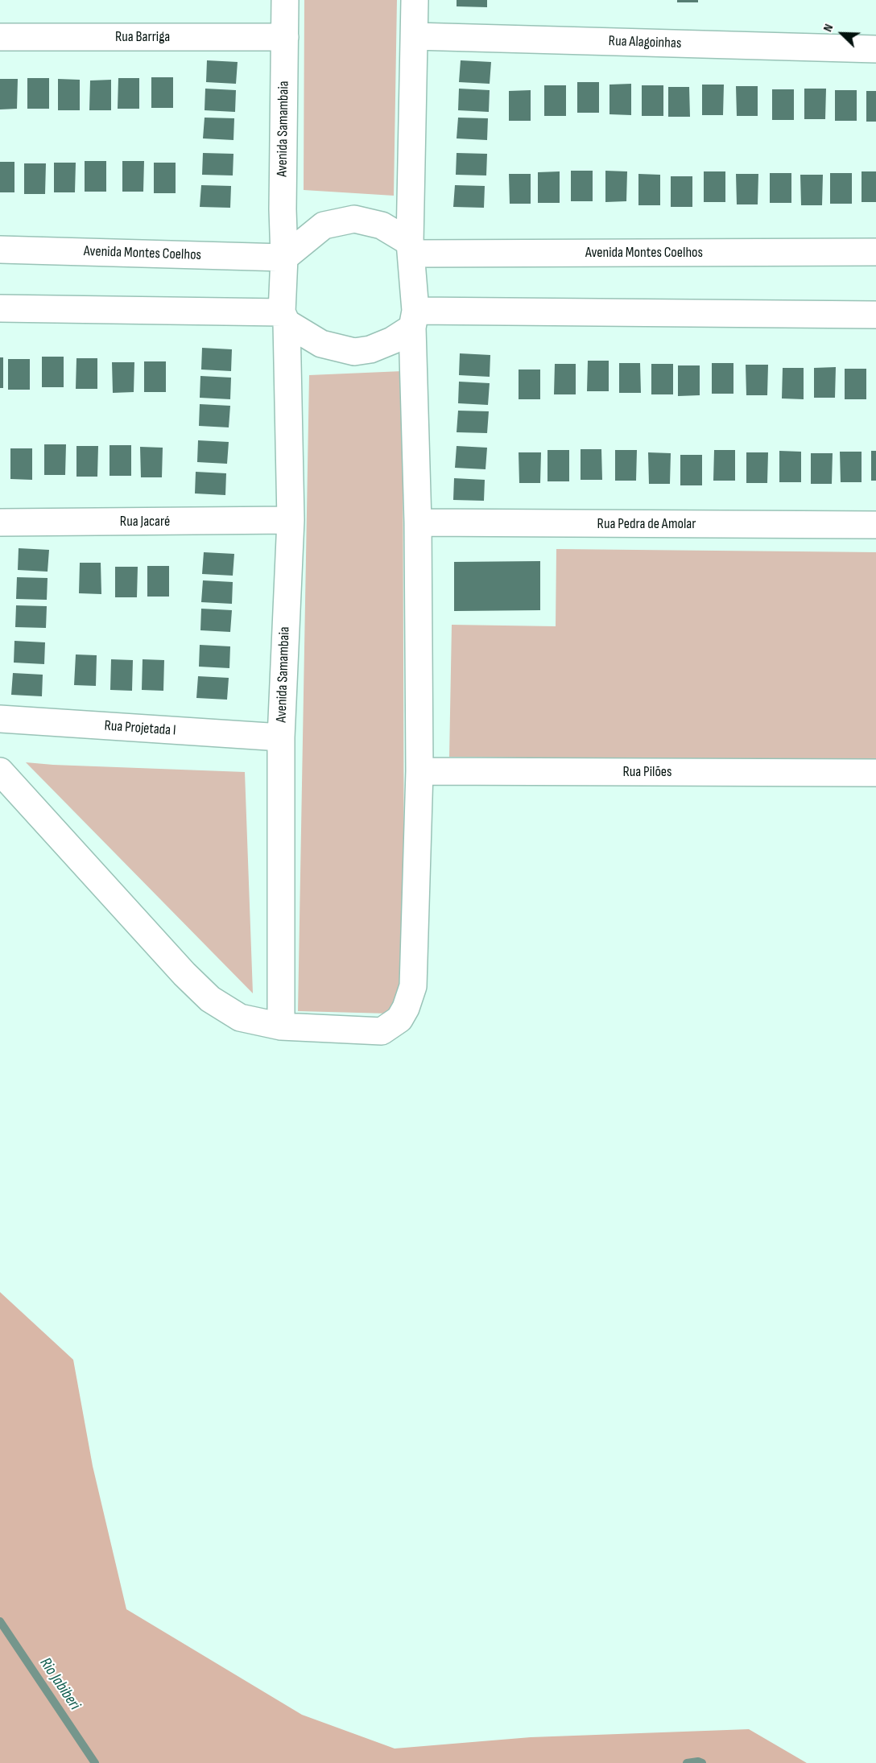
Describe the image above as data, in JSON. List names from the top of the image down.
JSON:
{
  "streets": {
    "street": [
      "Rua Barriga",
      "Rua Alagoinhas",
      "Avenida Samambaia",
      "Avenida Montes Coelhos",
      "Rua Jacaré",
      "Rua Pedra de Amolar",
      "Rua Projetada I",
      "Rua Pilões"
    ]
  },
  "crossings": [
    ["Rua Barriga", "Avenida Samambaia"],
    ["Avenida Samambaia", "Avenida Montes Coelhos"],
    ["Avenida Samambaia", "Rua Jacaré"],
    ["Avenida Samambaia", "Rua Projetada I"]
  ],
  "water": ["Rio Jabiberi"],
  "north": "top left"
}
